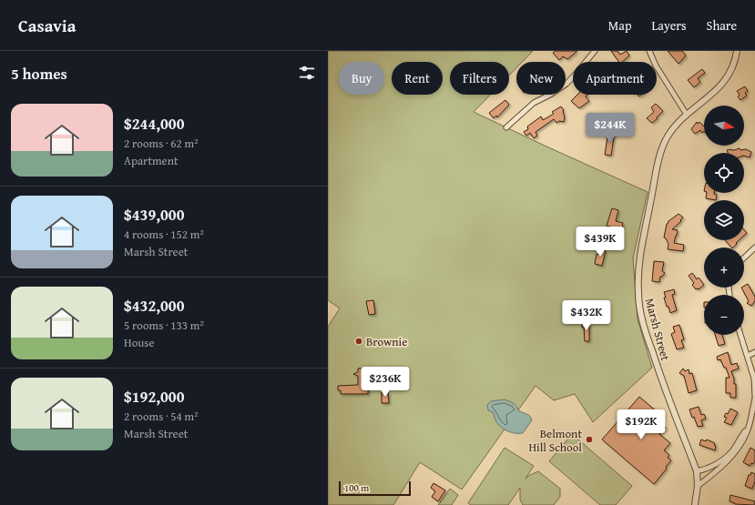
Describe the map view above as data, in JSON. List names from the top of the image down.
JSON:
{
  "streets": {
    "street": ["Marsh Street"]
  },
  "places": ["Brownie", "Belmont Hill School"],
  "scale_bar": "100 m",
  "north": "right",
  "page": {
    "header": "Casavia",
    "nav": ["Map", "Layers", "Share"],
    "heading": "5 homes",
    "chip": [
      "Buy",
      "Rent",
      "Filters",
      "New",
      "Apartment"
    ],
    "list": [
      {
        "name": "$244,000",
        "note": "2 rooms · 62 m² · Apartment"
      },
      {
        "name": "$439,000",
        "note": "4 rooms · 152 m² · Marsh Street"
      },
      {
        "name": "$432,000",
        "note": "5 rooms · 133 m² · House"
      },
      {
        "name": "$192,000",
        "note": "2 rooms · 54 m² · Marsh Street"
      }
    ],
    "map_buttons": ["+", "−"],
    "price": [
      "$244K",
      "$439K",
      "$432K",
      "$236K",
      "$192K"
    ],
    "scale": "100 m"
  }
}
